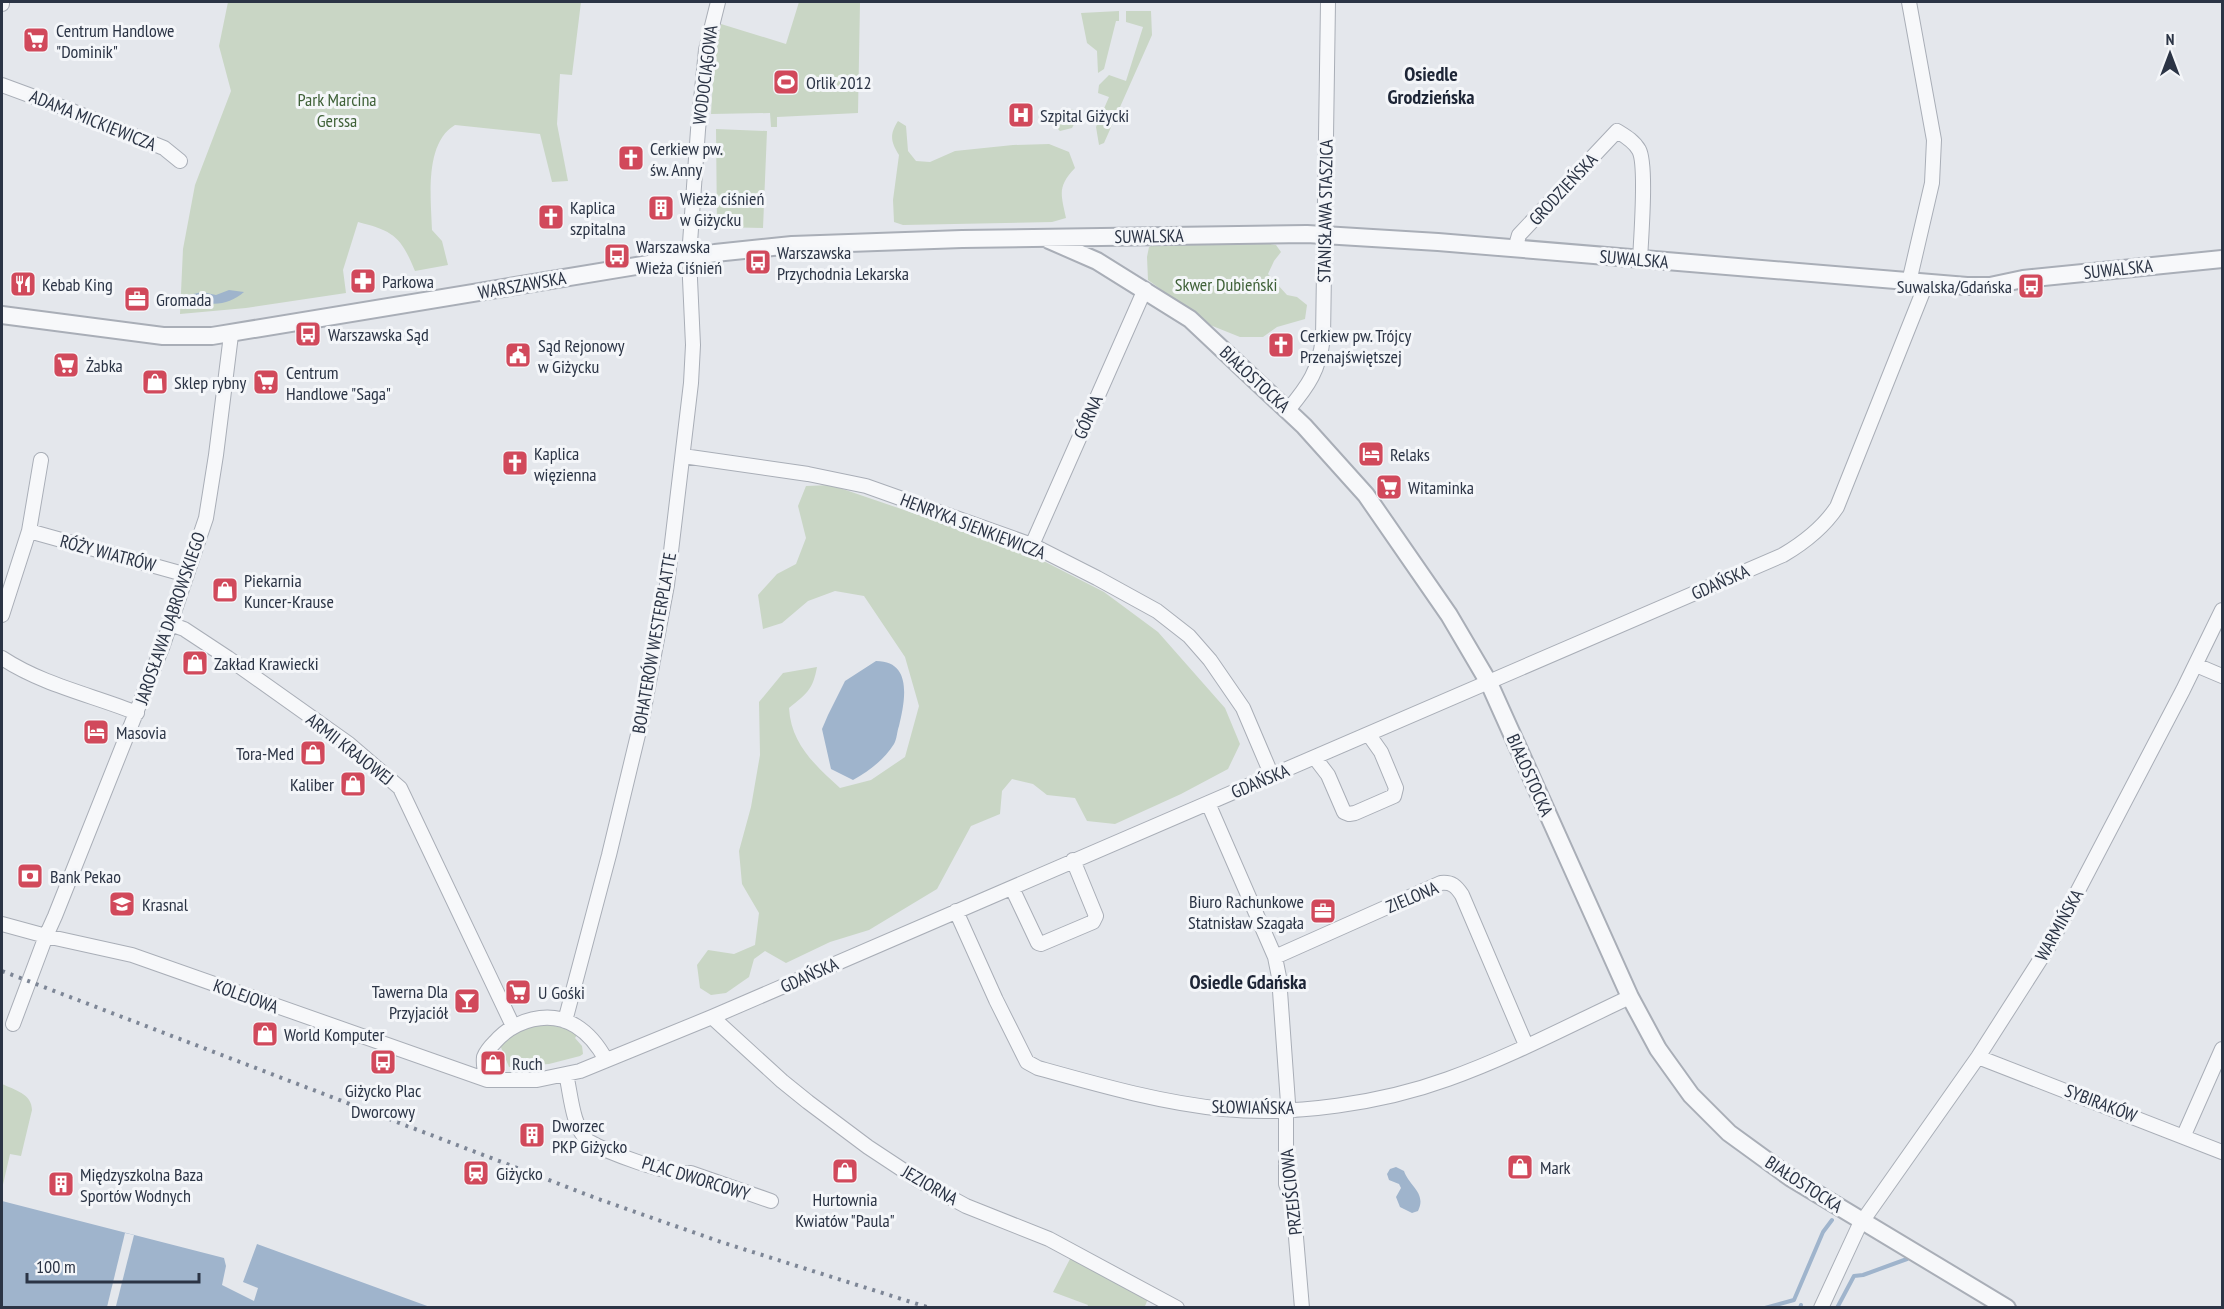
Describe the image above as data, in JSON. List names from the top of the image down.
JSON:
{
  "streets": {
    "street": [
      "WODOCIĄGOWA",
      "ADAMA MICKIEWICZA",
      "GRODZIEŃSKA",
      "STANISŁAWA STASZICA",
      "SUWALSKA",
      "WARSZAWSKA",
      "BIAŁOSTOCKA",
      "GÓRNA",
      "HENRYKA SIENKIEWICZA",
      "RÓŻY WIATRÓW",
      "GDAŃSKA",
      "JAROSŁAWA DĄBROWSKIEGO",
      "BOHATERÓW WESTERPLATTE",
      "ARMII KRAJOWEJ",
      "ZIELONA",
      "WARMIŃSKA",
      "KOLEJOWA",
      "SYBIRAKÓW",
      "SŁOWIAŃSKA",
      "PLAC DWORCOWY",
      "JEZIORNA",
      "PRZEJŚCIOWA"
    ]
  },
  "crossings": [
    ["WODOCIĄGOWA", "WARSZAWSKA"],
    ["WODOCIĄGOWA", "BOHATERÓW WESTERPLATTE"],
    ["GRODZIEŃSKA", "SUWALSKA"],
    ["STANISŁAWA STASZICA", "SUWALSKA"],
    ["STANISŁAWA STASZICA", "BIAŁOSTOCKA"],
    ["SUWALSKA", "WARSZAWSKA"],
    ["SUWALSKA", "BIAŁOSTOCKA"],
    ["SUWALSKA", "GDAŃSKA"],
    ["WARSZAWSKA", "BIAŁOSTOCKA"],
    ["WARSZAWSKA", "JAROSŁAWA DĄBROWSKIEGO"],
    ["WARSZAWSKA", "BOHATERÓW WESTERPLATTE"],
    ["BIAŁOSTOCKA", "GÓRNA"],
    ["BIAŁOSTOCKA", "GDAŃSKA"],
    ["BIAŁOSTOCKA", "WARMIŃSKA"],
    ["BIAŁOSTOCKA", "SŁOWIAŃSKA"],
    ["GÓRNA", "HENRYKA SIENKIEWICZA"],
    ["HENRYKA SIENKIEWICZA", "GDAŃSKA"],
    ["HENRYKA SIENKIEWICZA", "BOHATERÓW WESTERPLATTE"],
    ["RÓŻY WIATRÓW", "JAROSŁAWA DĄBROWSKIEGO"],
    ["GDAŃSKA", "SŁOWIAŃSKA"],
    ["GDAŃSKA", "JEZIORNA"],
    ["GDAŃSKA", "PRZEJŚCIOWA"],
    ["JAROSŁAWA DĄBROWSKIEGO", "ARMII KRAJOWEJ"],
    ["JAROSŁAWA DĄBROWSKIEGO", "KOLEJOWA"],
    ["ZIELONA", "SŁOWIAŃSKA"],
    ["ZIELONA", "PRZEJŚCIOWA"],
    ["WARMIŃSKA", "SYBIRAKÓW"],
    ["SŁOWIAŃSKA", "PRZEJŚCIOWA"]
  ],
  "districts": ["Osiedle Grodzieńska", "Osiedle Gdańska"],
  "parks": ["Park Marcina Gerssa", "Skwer Dubieński"],
  "places": {
    "supermarket": [
      "Centrum Handlowe \"Dominik\"",
      "Żabka",
      "Centrum Handlowe \"Saga\"",
      "Witaminka",
      "U Gośki"
    ],
    "sports": ["Orlik 2012"],
    "hospital": ["Szpital Giżycki"],
    "church": [
      "Cerkiew pw. św. Anny",
      "Kaplica szpitalna",
      "Cerkiew pw. Trójcy Przenajświętszej",
      "Kaplica więzienna"
    ],
    "building": ["Wieża ciśnień w Giżycku", "Dworzec PKP Giżycko", "Międzyszkolna Baza Sportów Wodnych"],
    "bus stop": [
      "Warszawska Wieża Ciśnień",
      "Warszawska Przychodnia Lekarska",
      "Suwalska/Gdańska",
      "Warszawska Sąd",
      "Giżycko Plac Dworcowy"
    ],
    "pharmacy": ["Parkowa"],
    "restaurant": ["Kebab King"],
    "office": ["Gromada", "Biuro Rachunkowe Statnisław Szagała"],
    "public building": ["Sąd Rejonowy w Giżycku"],
    "shop": [
      "Sklep rybny",
      "Piekarnia Kuncer-Krause",
      "Zakład Krawiecki",
      "Tora-Med",
      "Kaliber",
      "World Komputer",
      "Ruch",
      "Mark",
      "Hurtownia Kwiatów \"Paula\""
    ],
    "hotel": ["Relaks", "Masovia"],
    "bank": ["Bank Pekao"],
    "school or university": ["Krasnal"],
    "bar": ["Tawerna Dla Przyjaciół"],
    "station": ["Giżycko"]
  },
  "scale_bar": "100 m",
  "north": "top"
}
